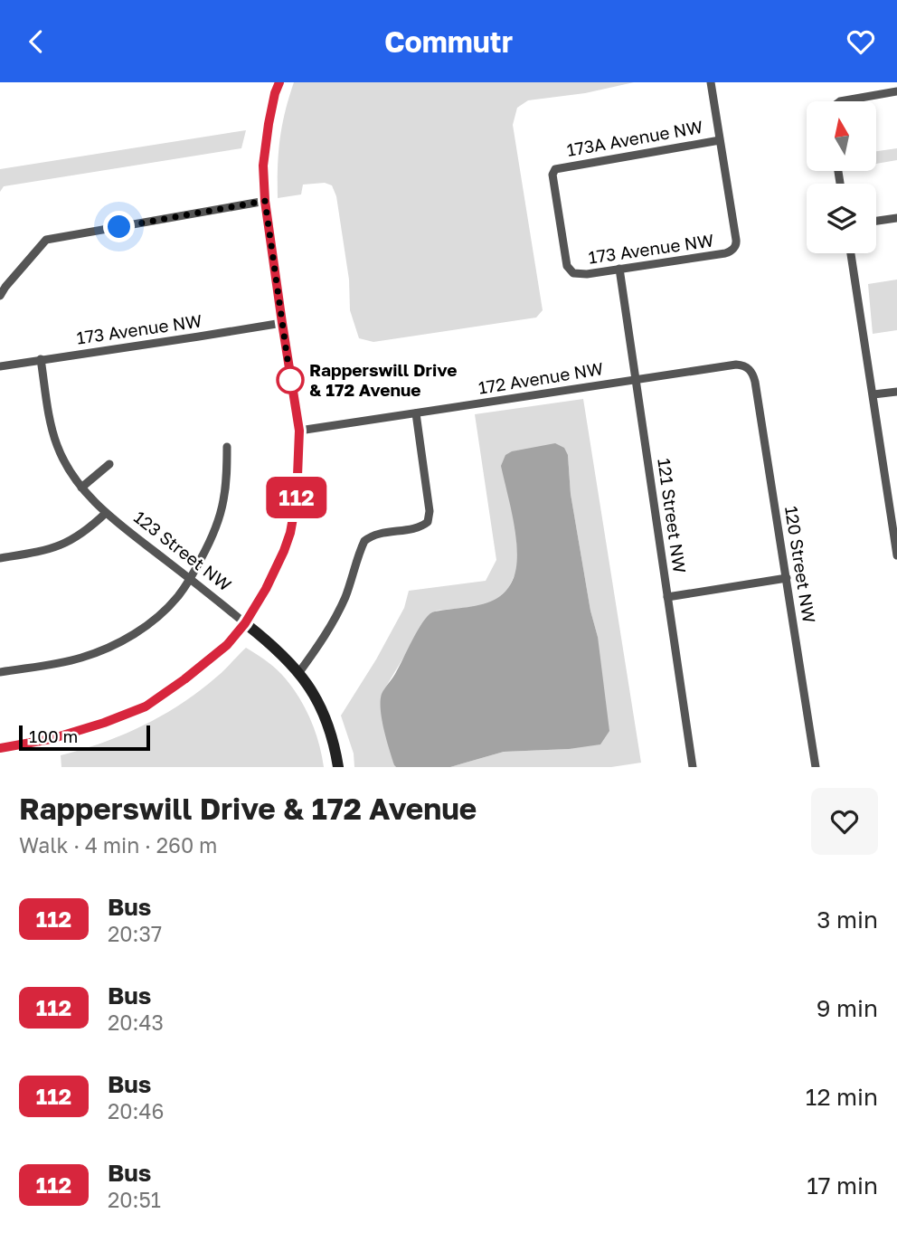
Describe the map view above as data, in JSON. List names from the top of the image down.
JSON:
{
  "streets": {
    "street": [
      "173A Avenue NW",
      "173 Avenue NW",
      "172 Avenue NW",
      "121 Street NW",
      "123 Street NW",
      "120 Street NW"
    ]
  },
  "crossings": [
    ["173A Avenue NW", "173 Avenue NW"],
    ["173 Avenue NW", "121 Street NW"],
    ["173 Avenue NW", "123 Street NW"],
    ["172 Avenue NW", "121 Street NW"],
    ["172 Avenue NW", "120 Street NW"]
  ],
  "places": ["Rapperswill Drive & 172 Avenue"],
  "lines": ["bus line 112"],
  "scale_bar": "100 m",
  "north": "top",
  "page": {
    "header": "Commutr",
    "on_map": "112",
    "scale": "100 m",
    "heading": ["Rapperswill Drive & 172 Avenue", "Walk · 4 min · 260 m"],
    "list": [
      {
        "mark": "112",
        "name": "Bus",
        "note": "20:37",
        "value": "3 min"
      },
      {
        "mark": "112",
        "name": "Bus",
        "note": "20:43",
        "value": "9 min"
      },
      {
        "mark": "112",
        "name": "Bus",
        "note": "20:46",
        "value": "12 min"
      },
      {
        "mark": "112",
        "name": "Bus",
        "note": "20:51",
        "value": "17 min"
      }
    ]
  }
}
